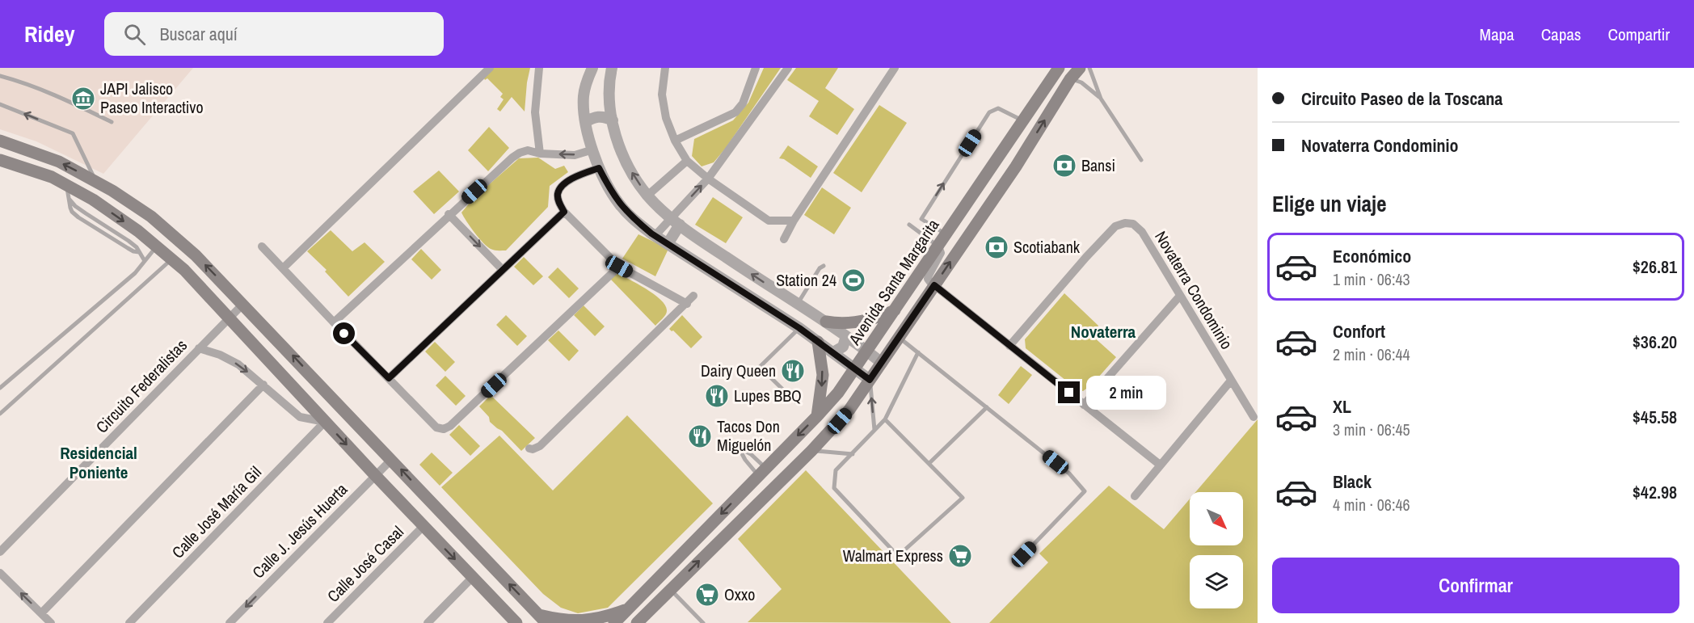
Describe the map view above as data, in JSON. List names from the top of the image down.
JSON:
{
  "streets": {
    "main road": ["Avenida Santa Margarita"],
    "street": [
      "Novaterra Condominio",
      "Circuito Federalistas",
      "Calle José María Gil",
      "Calle J. Jesús Huerta",
      "Calle José Casal"
    ]
  },
  "one_way": ["Calle J. Jesús Huerta"],
  "districts": ["Novaterra", "Residencial Poniente"],
  "places": {
    "museum": ["JAPI Jalisco Paseo Interactivo"],
    "bank": ["Bansi", "Scotiabank"],
    "sports": ["Station 24"],
    "restaurant": ["Dairy Queen", "Lupes BBQ", "Tacos Don Miguelón"],
    "supermarket": ["Walmart Express", "Oxxo"]
  },
  "north": "bottom right",
  "page": {
    "header": "Ridey",
    "search": "Buscar aquí",
    "nav": ["Mapa", "Capas", "Compartir"],
    "banner": ["Circuito Paseo de la Toscana", "Novaterra Condominio"],
    "heading": "Elige un viaje",
    "list": [
      {
        "name": "Económico",
        "note": "1 min · 06:43",
        "value": "$26.81"
      },
      {
        "name": "Confort",
        "note": "2 min · 06:44",
        "value": "$36.20"
      },
      {
        "name": "XL",
        "note": "3 min · 06:45",
        "value": "$45.58"
      },
      {
        "name": "Black",
        "note": "4 min · 06:46",
        "value": "$42.98"
      }
    ],
    "bubble": "2 min",
    "buttons": "Confirmar"
  }
}
